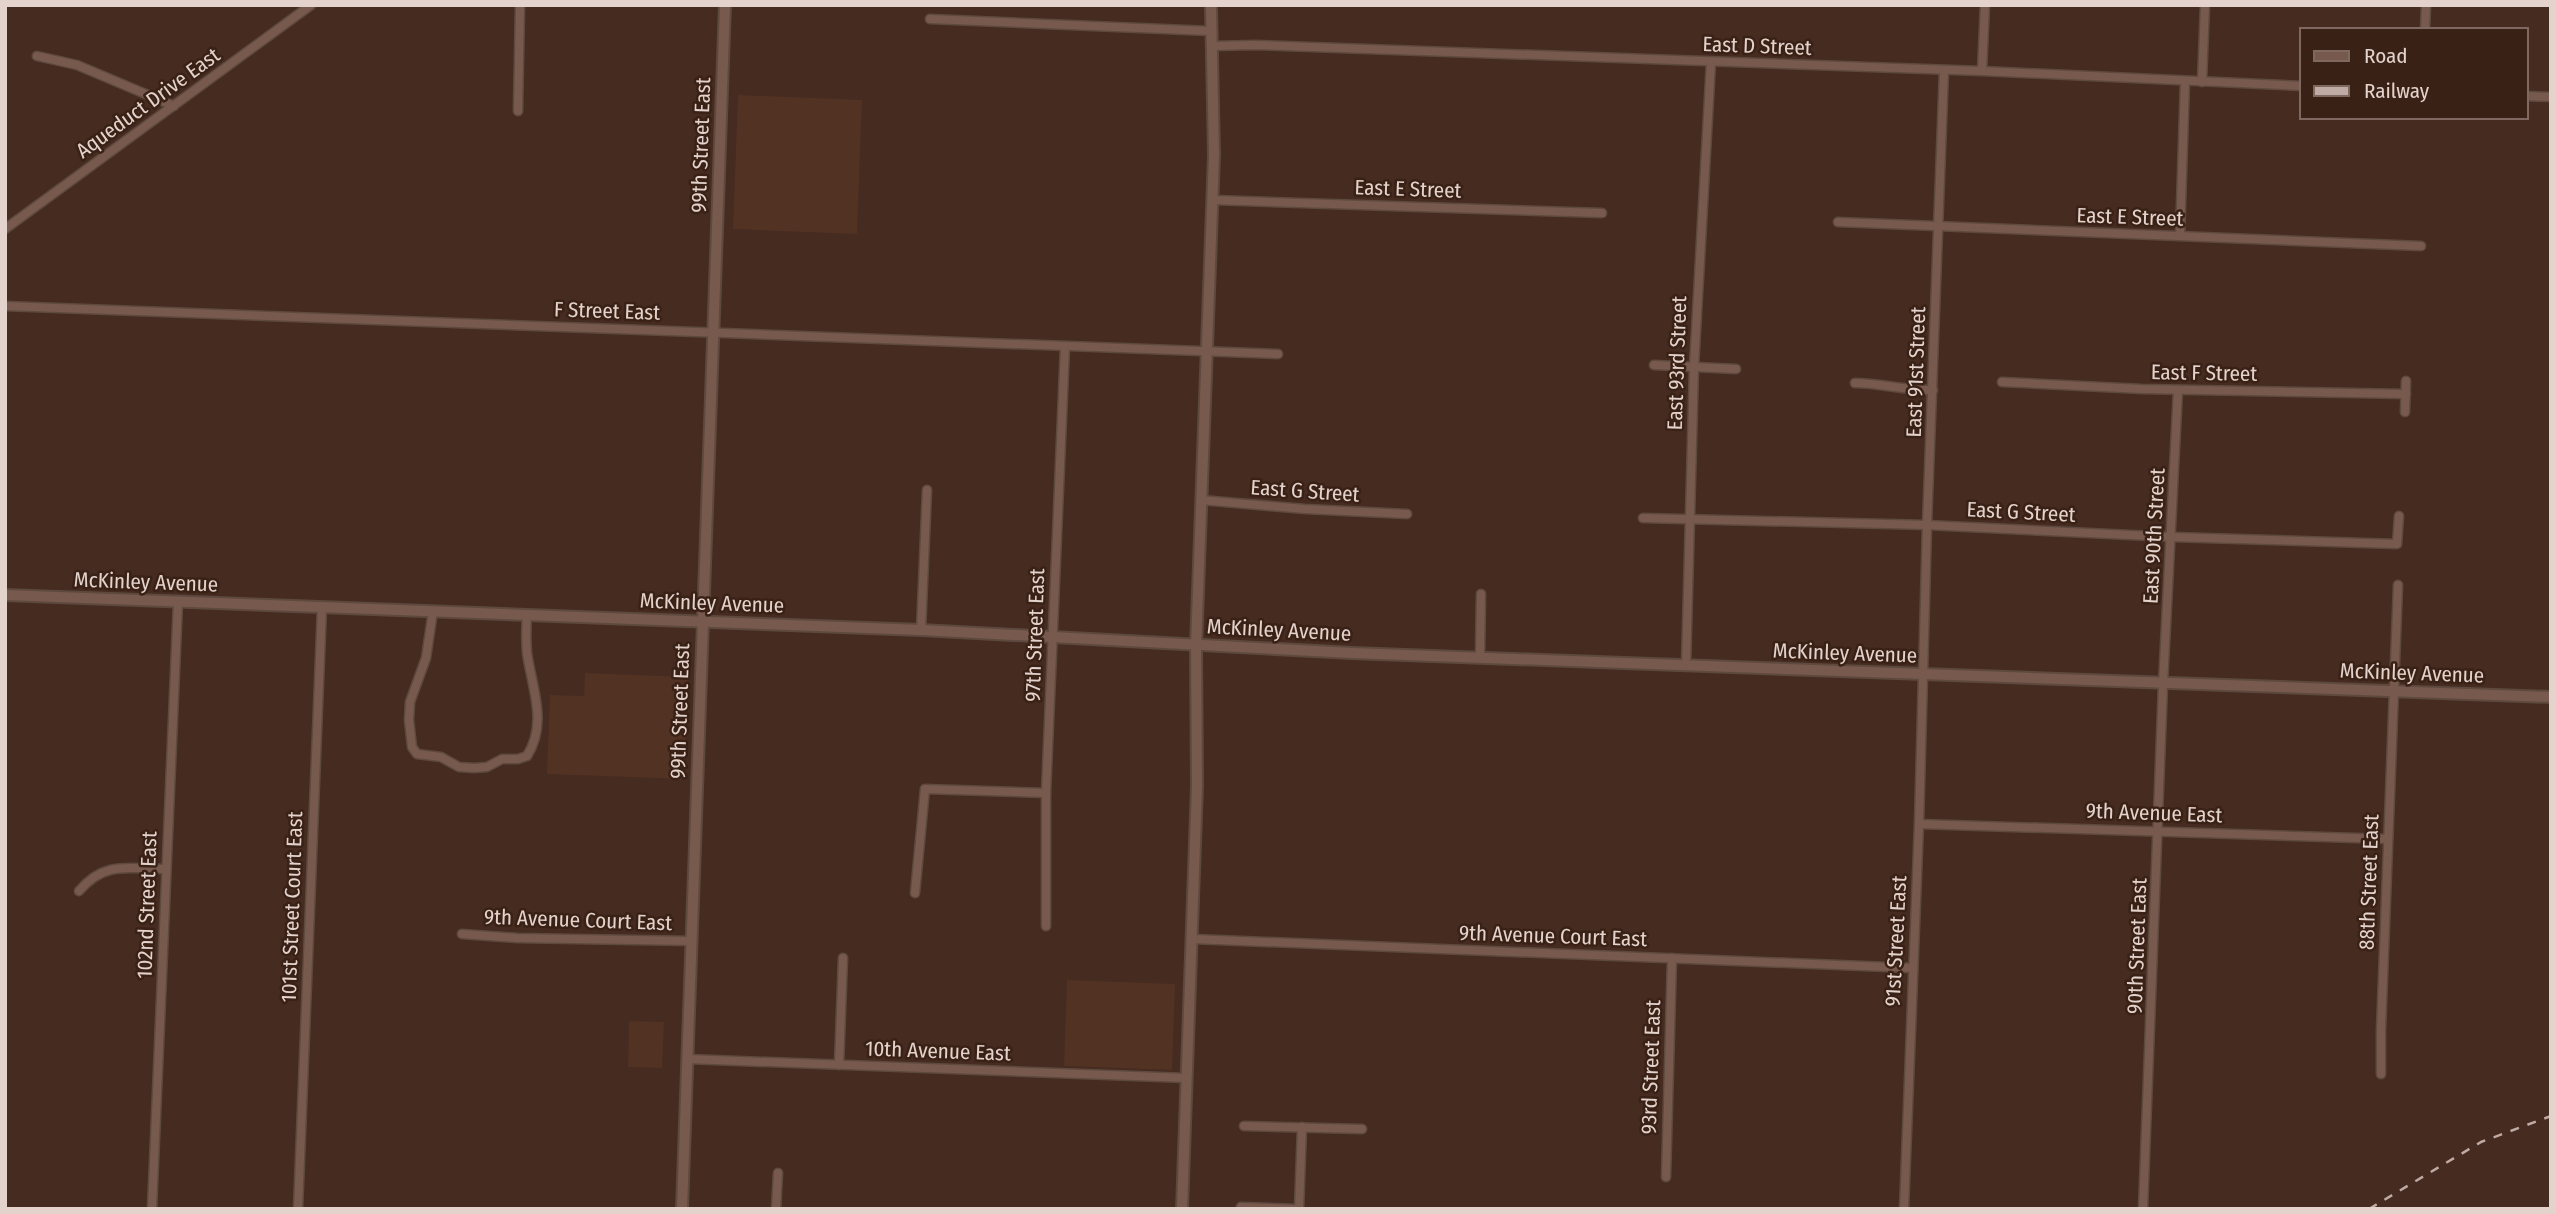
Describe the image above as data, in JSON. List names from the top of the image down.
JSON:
{
  "streets": {
    "street": [
      "East D Street",
      "Aqueduct Drive East",
      "99th Street East",
      "East E Street",
      "F Street East",
      "East 93rd Street",
      "East 91st Street",
      "East F Street",
      "East G Street",
      "East 90th Street",
      "McKinley Avenue",
      "97th Street East",
      "9th Avenue East",
      "88th Street East",
      "102nd Street East",
      "101st Street Court East",
      "9th Avenue Court East",
      "91st Street East",
      "90th Street East",
      "10th Avenue East",
      "93rd Street East"
    ]
  },
  "crossings": [
    ["East D Street", "East 93rd Street"],
    ["East D Street", "East 91st Street"],
    ["99th Street East", "F Street East"],
    ["99th Street East", "McKinley Avenue"],
    ["99th Street East", "9th Avenue Court East"],
    ["99th Street East", "10th Avenue East"],
    ["East E Street", "East 91st Street"],
    ["F Street East", "97th Street East"],
    ["East 93rd Street", "East G Street"],
    ["East 93rd Street", "McKinley Avenue"],
    ["East 91st Street", "East G Street"],
    ["East 91st Street", "McKinley Avenue"],
    ["East 91st Street", "91st Street East"],
    ["East F Street", "East 90th Street"],
    ["East G Street", "East 90th Street"],
    ["East 90th Street", "McKinley Avenue"],
    ["East 90th Street", "90th Street East"],
    ["McKinley Avenue", "97th Street East"],
    ["McKinley Avenue", "88th Street East"],
    ["McKinley Avenue", "102nd Street East"],
    ["McKinley Avenue", "101st Street Court East"],
    ["McKinley Avenue", "91st Street East"],
    ["McKinley Avenue", "90th Street East"],
    ["9th Avenue East", "88th Street East"],
    ["9th Avenue East", "91st Street East"],
    ["9th Avenue East", "90th Street East"],
    ["9th Avenue Court East", "91st Street East"],
    ["9th Avenue Court East", "93rd Street East"]
  ],
  "legend": ["Road", "Railway"]
}
